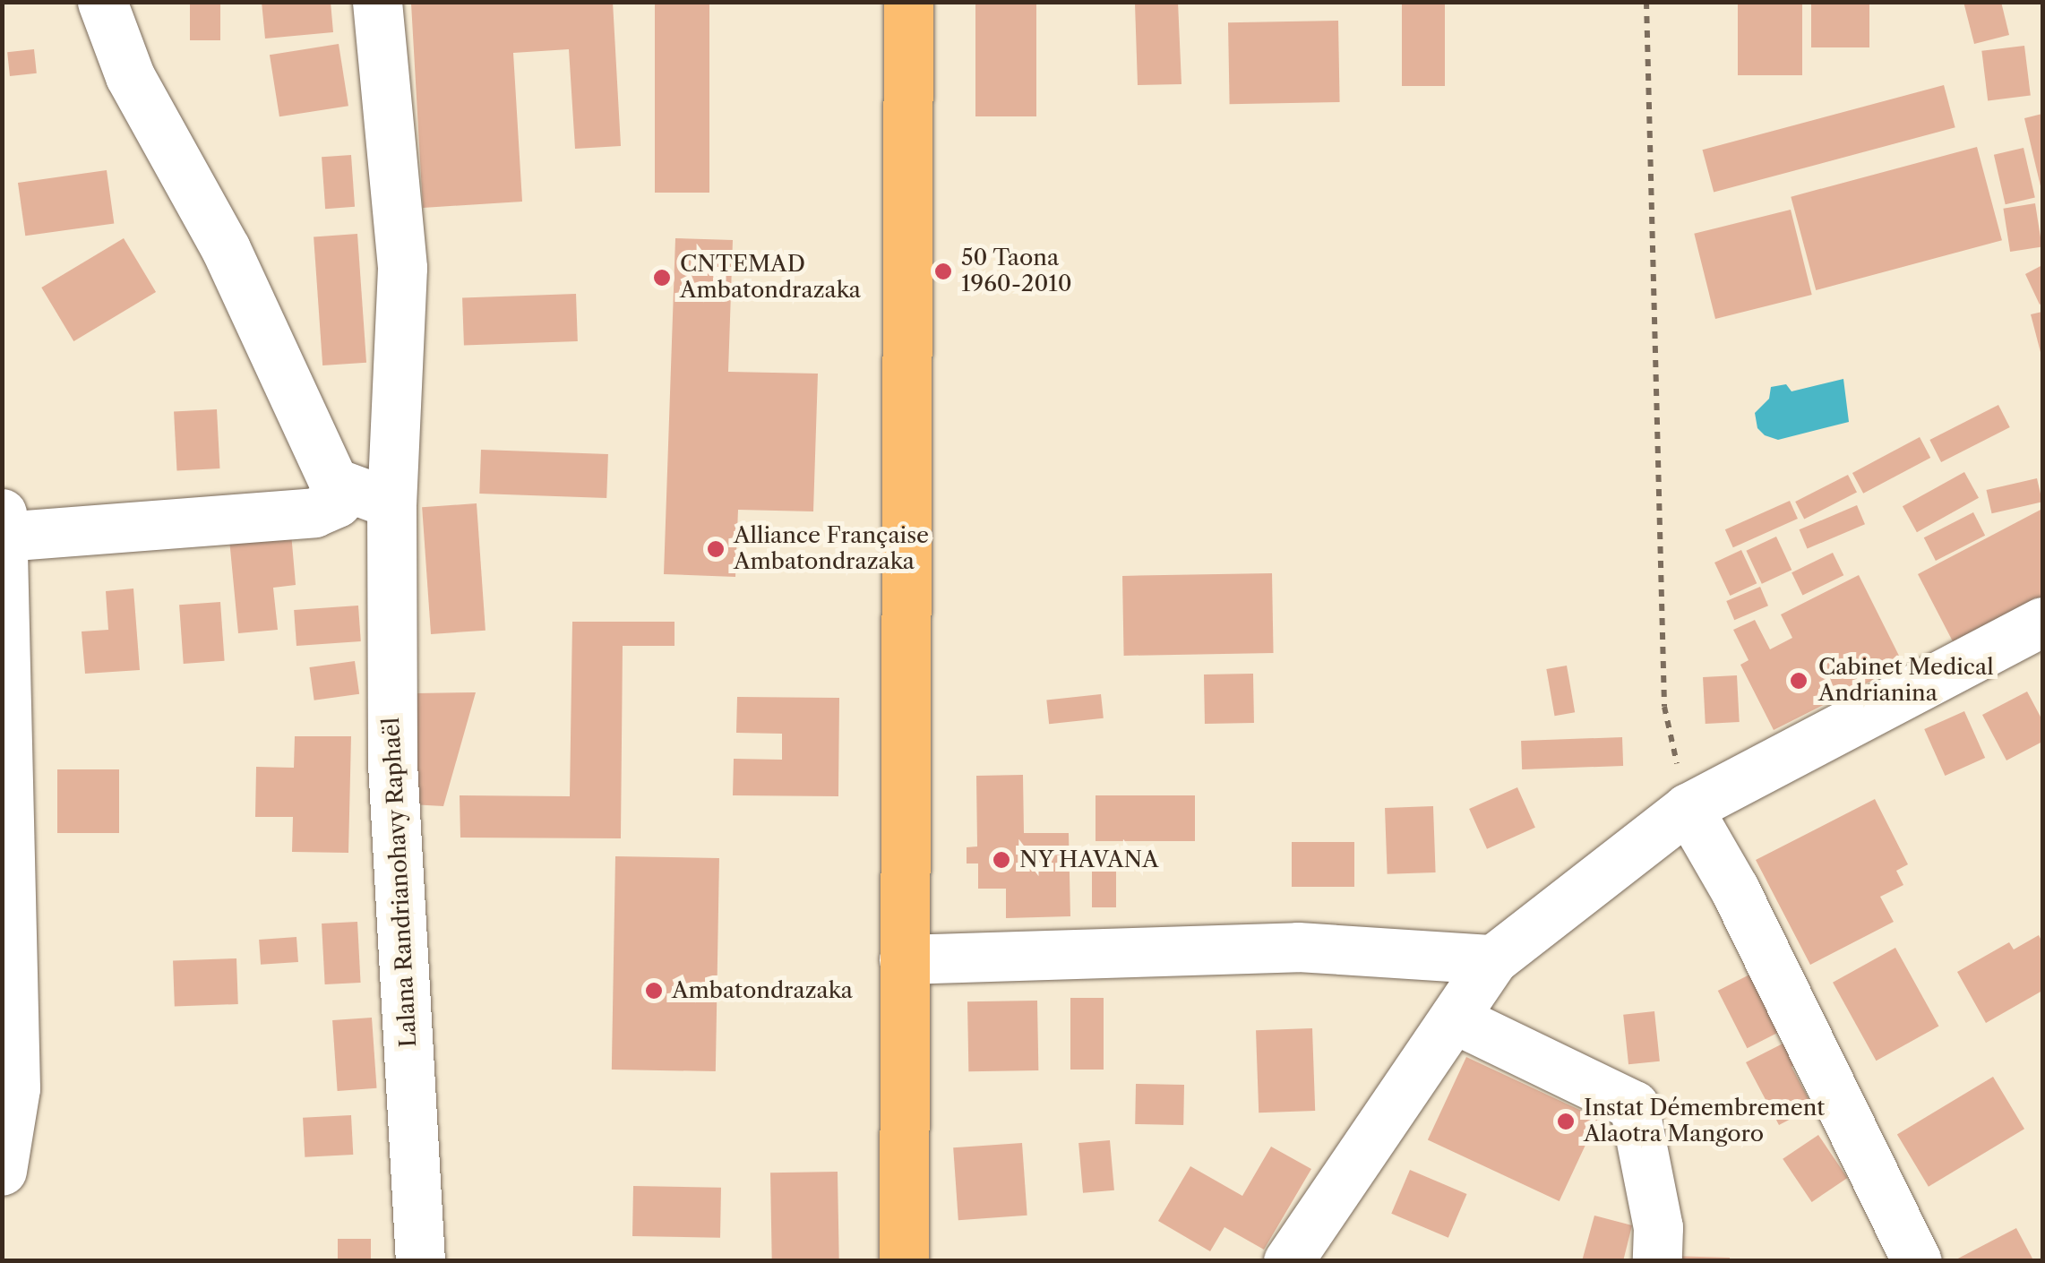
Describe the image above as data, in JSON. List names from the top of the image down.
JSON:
{
  "streets": {
    "street": ["Lalana Randrianohavy Raphaël"]
  },
  "places": [
    "50 Taona 1960-2010",
    "CNTEMAD Ambatondrazaka",
    "Alliance Française Ambatondrazaka",
    "Cabinet Medical Andrianina",
    "NY HAVANA",
    "Ambatondrazaka",
    "Instat Démembrement Alaotra Mangoro"
  ]
}
